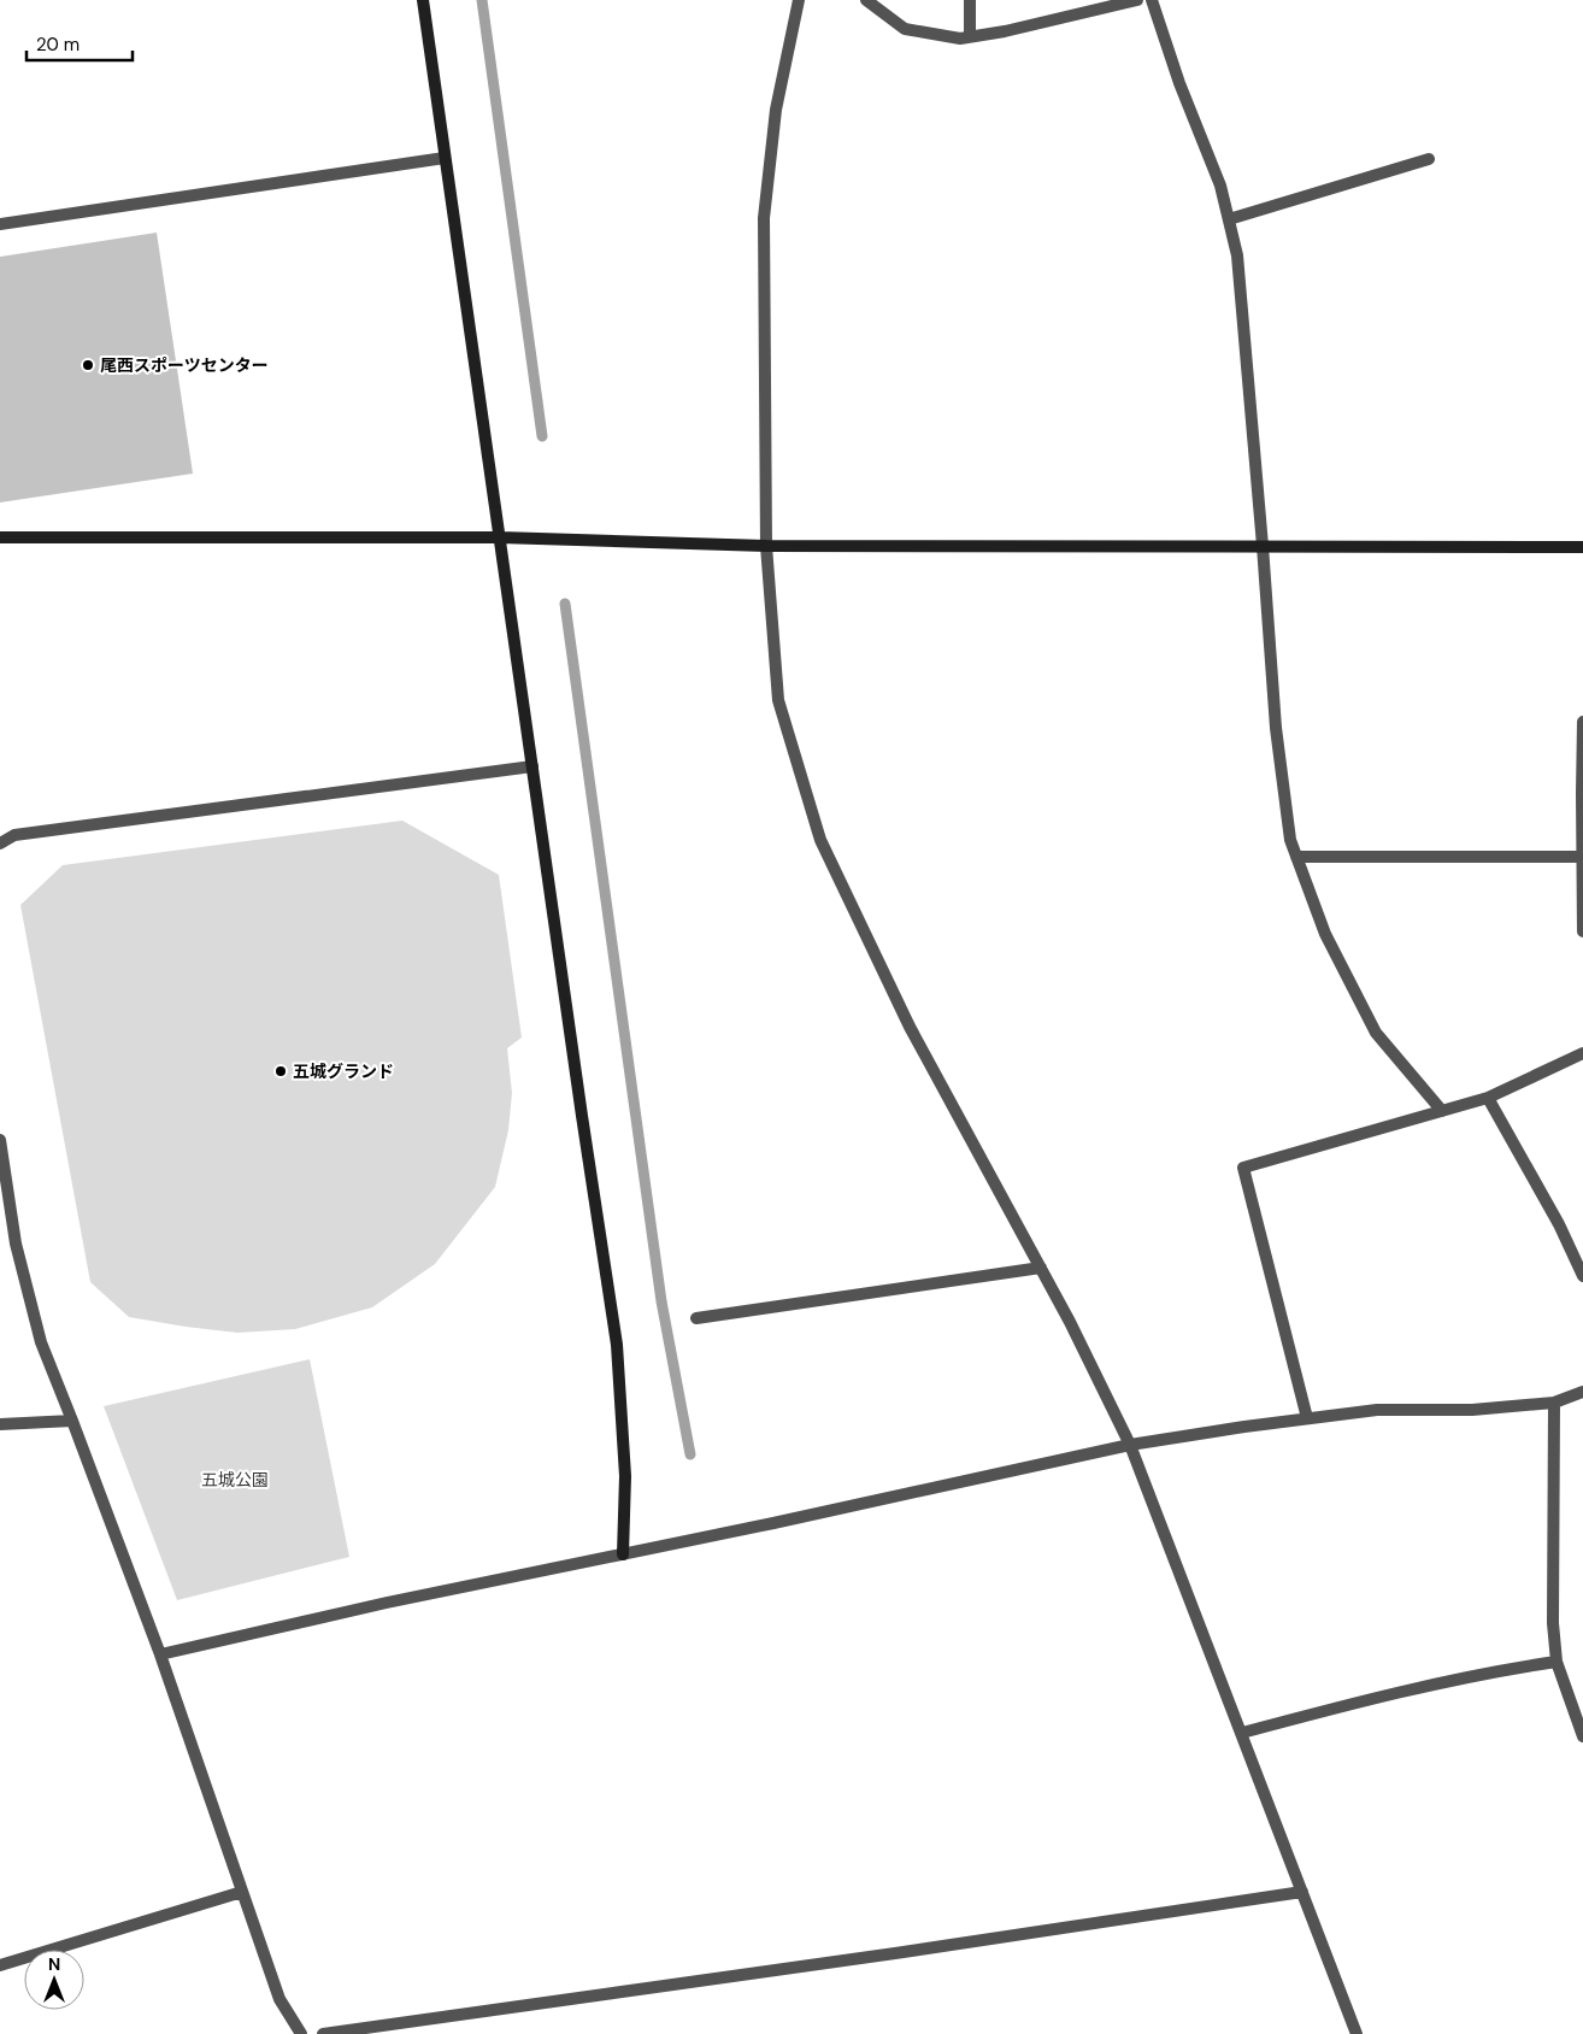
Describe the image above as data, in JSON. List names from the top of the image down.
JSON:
{
  "parks": ["五城公園"],
  "places": ["尾西スポーツセンター", "五城グランド"],
  "scale_bar": "20 m",
  "north": "top"
}
